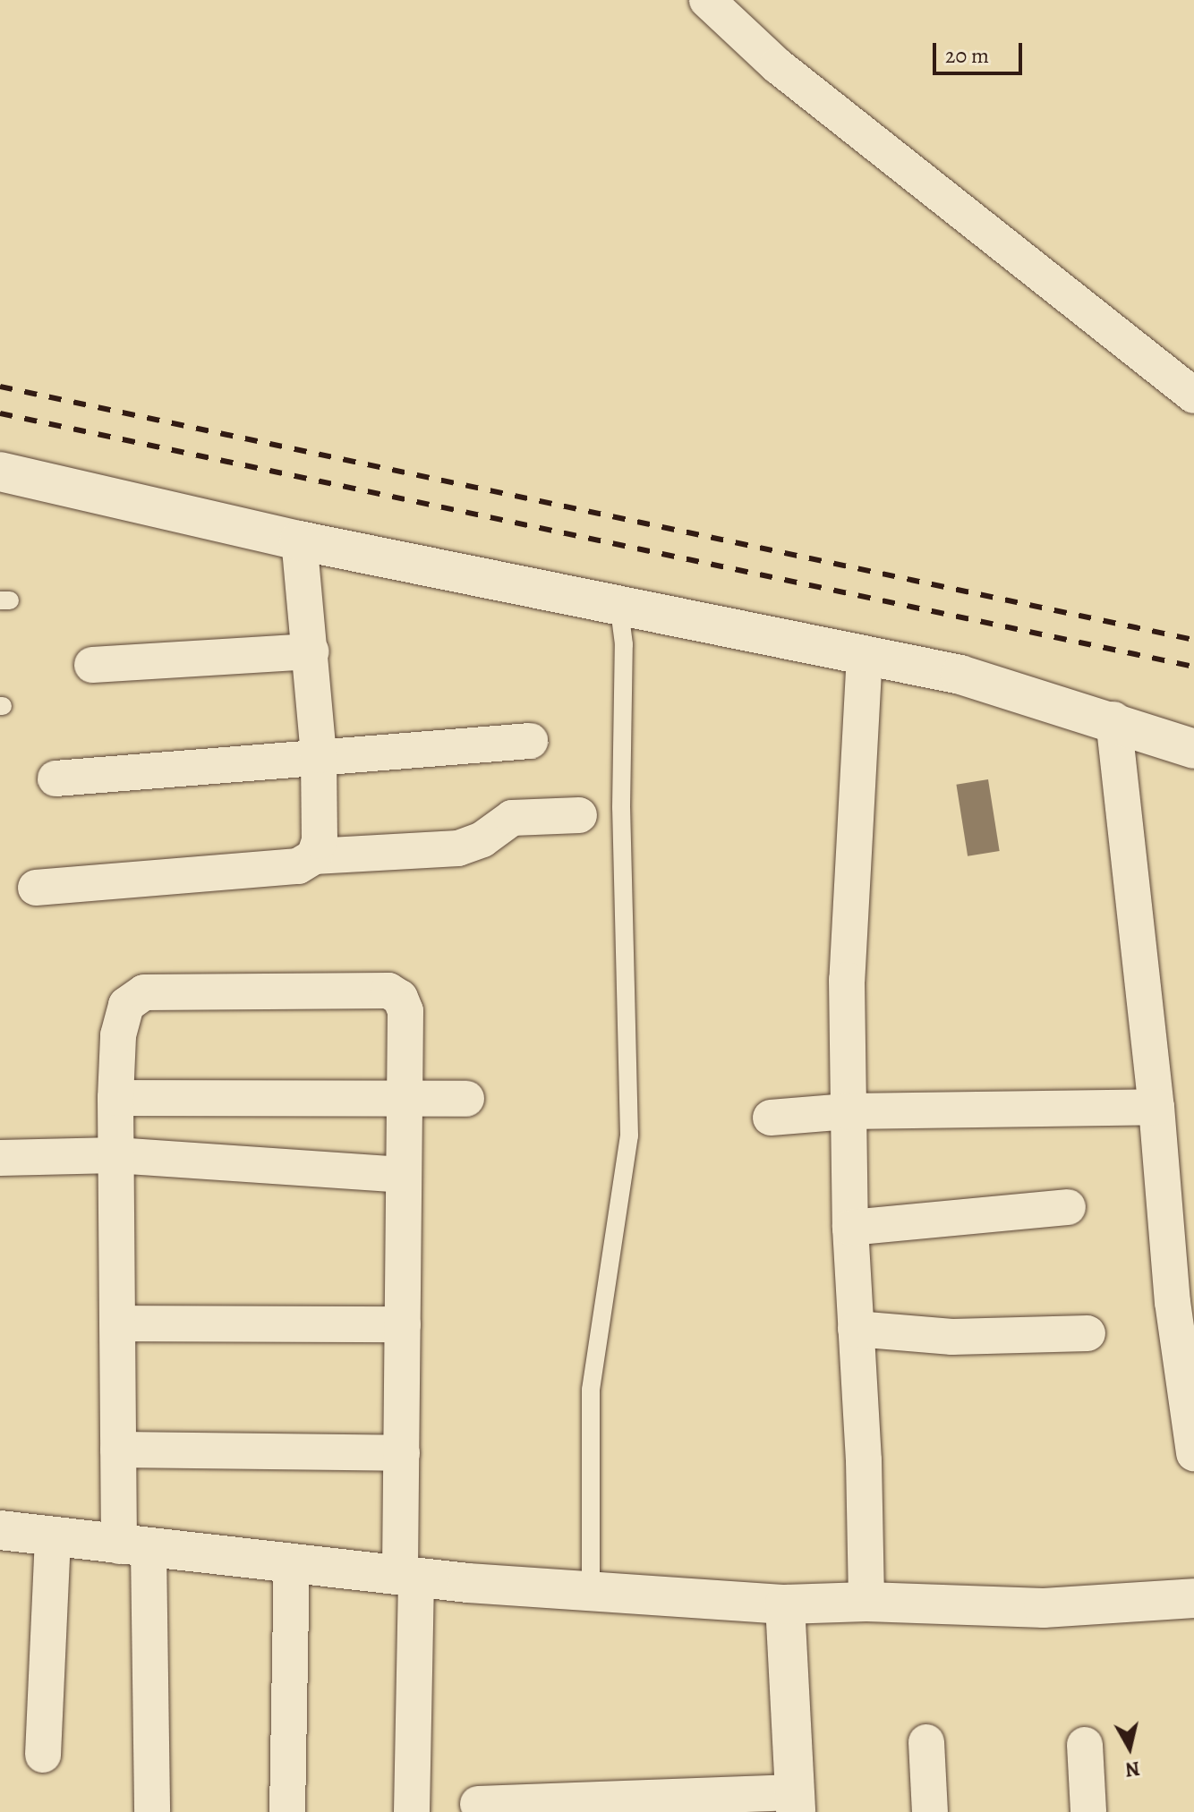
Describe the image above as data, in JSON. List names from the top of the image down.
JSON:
{
  "scale_bar": "20 m",
  "north": "bottom"
}
